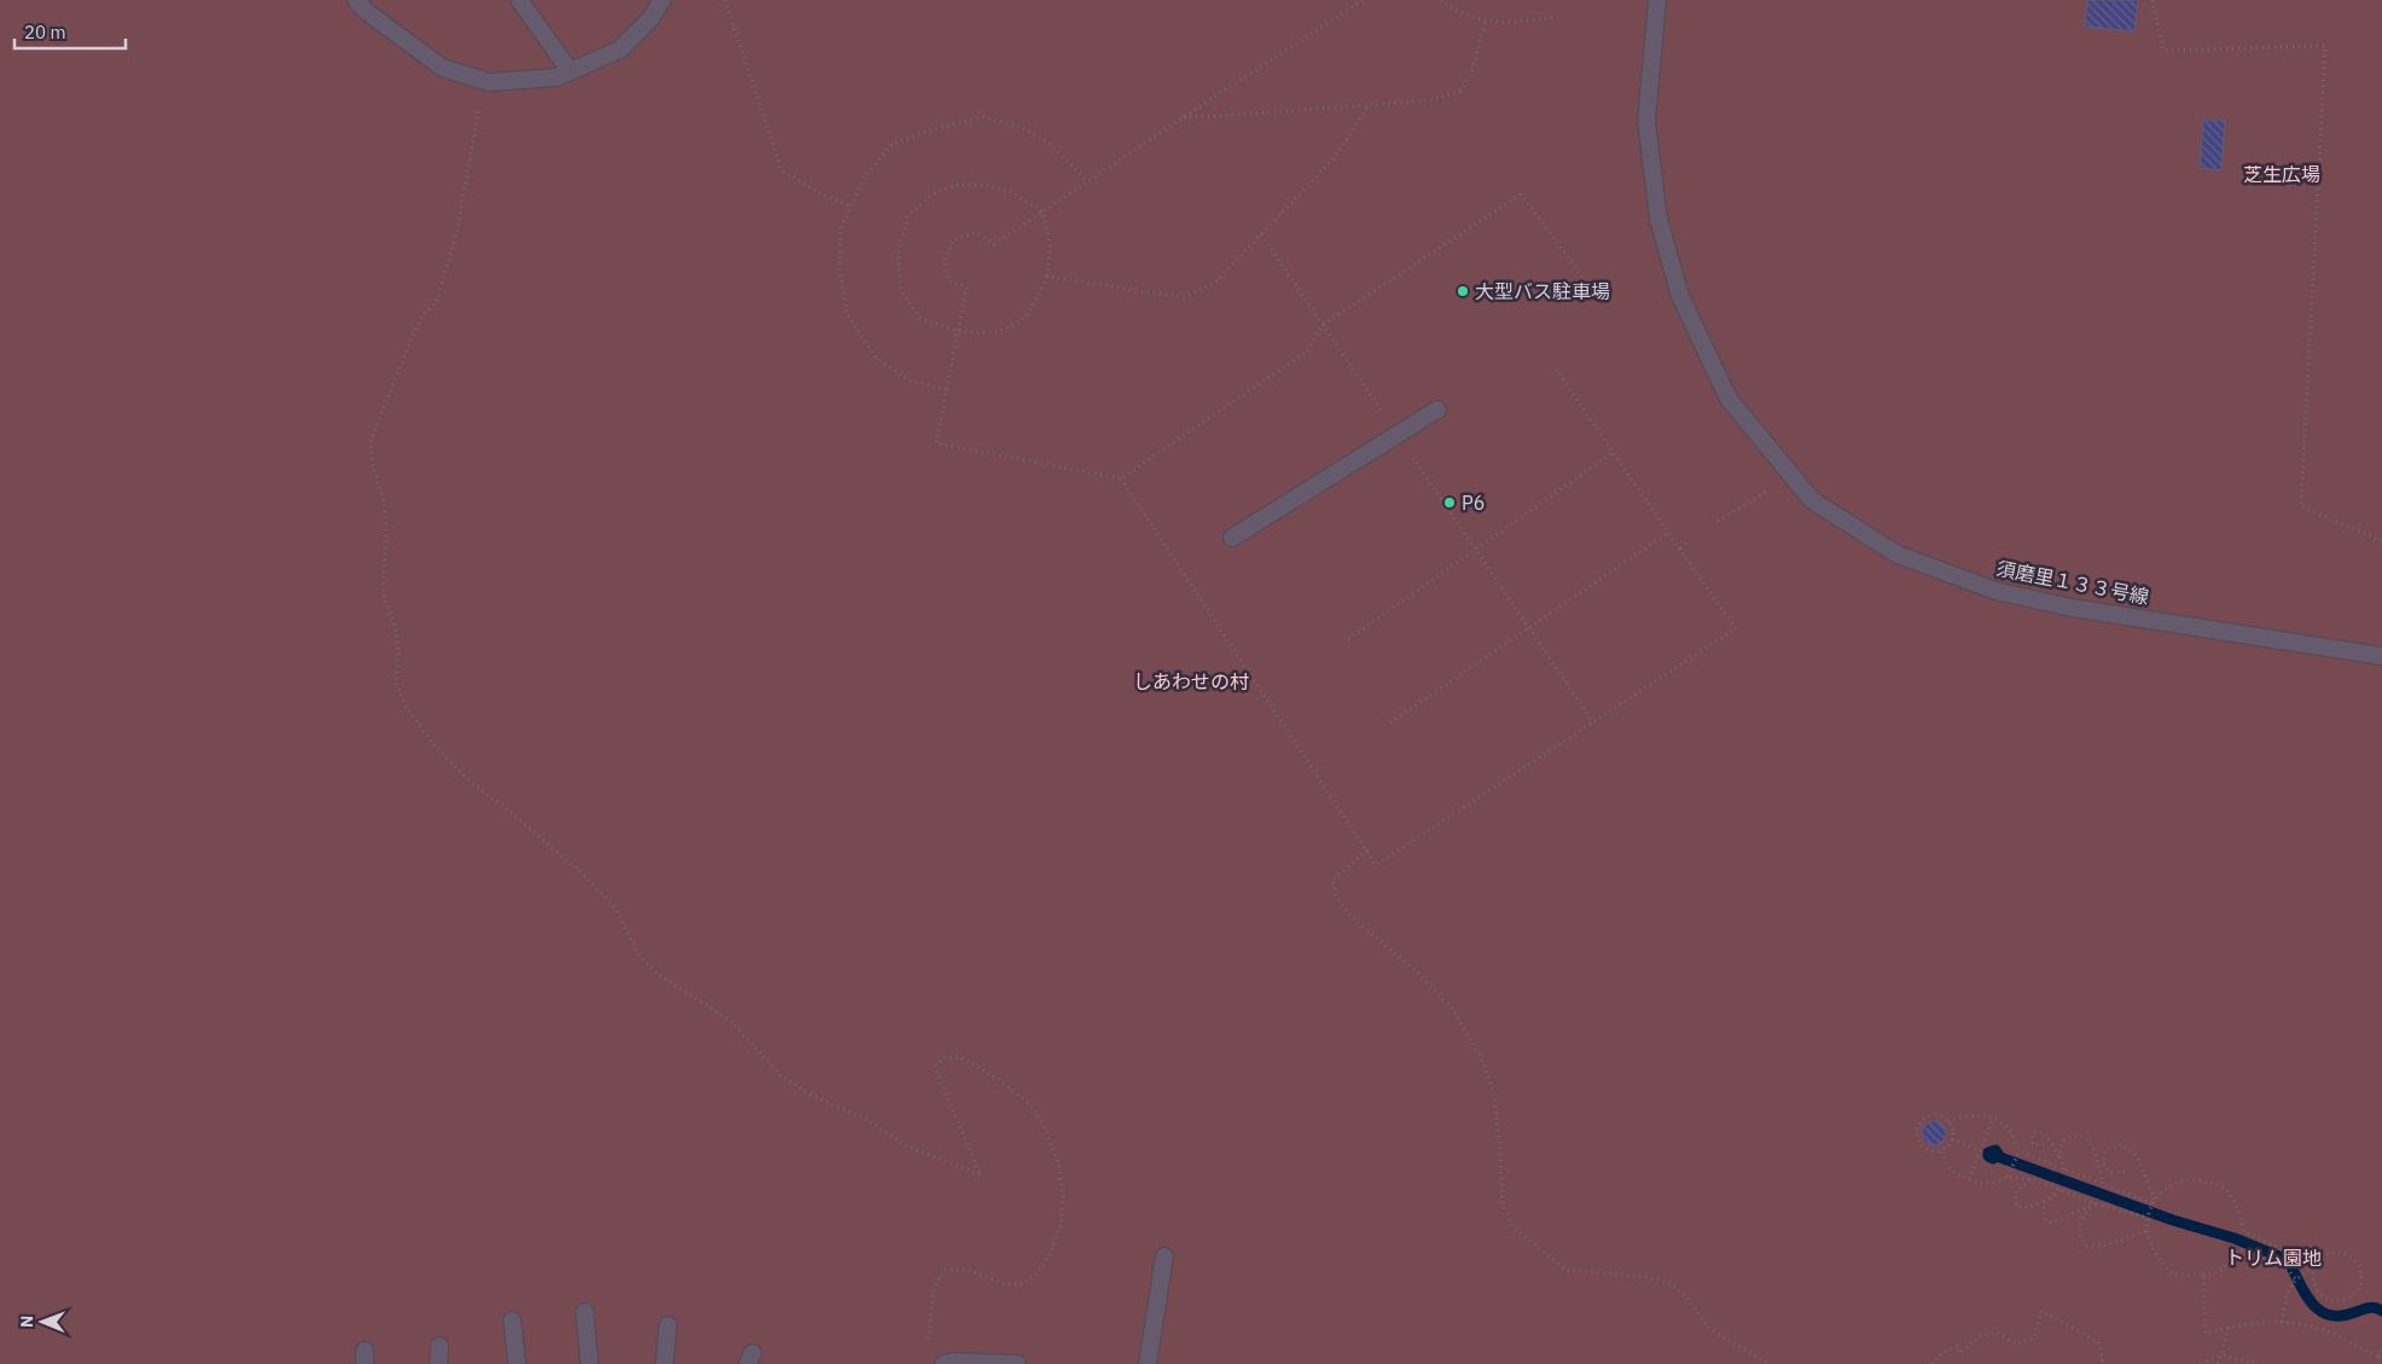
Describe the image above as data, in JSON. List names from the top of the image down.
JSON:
{
  "streets": {
    "street": ["須磨里１３３号線"]
  },
  "parks": ["芝生広場", "しあわせの村", "トリム園地"],
  "places": ["大型バス駐車場", "P6"],
  "scale_bar": "20 m",
  "north": "left"
}
